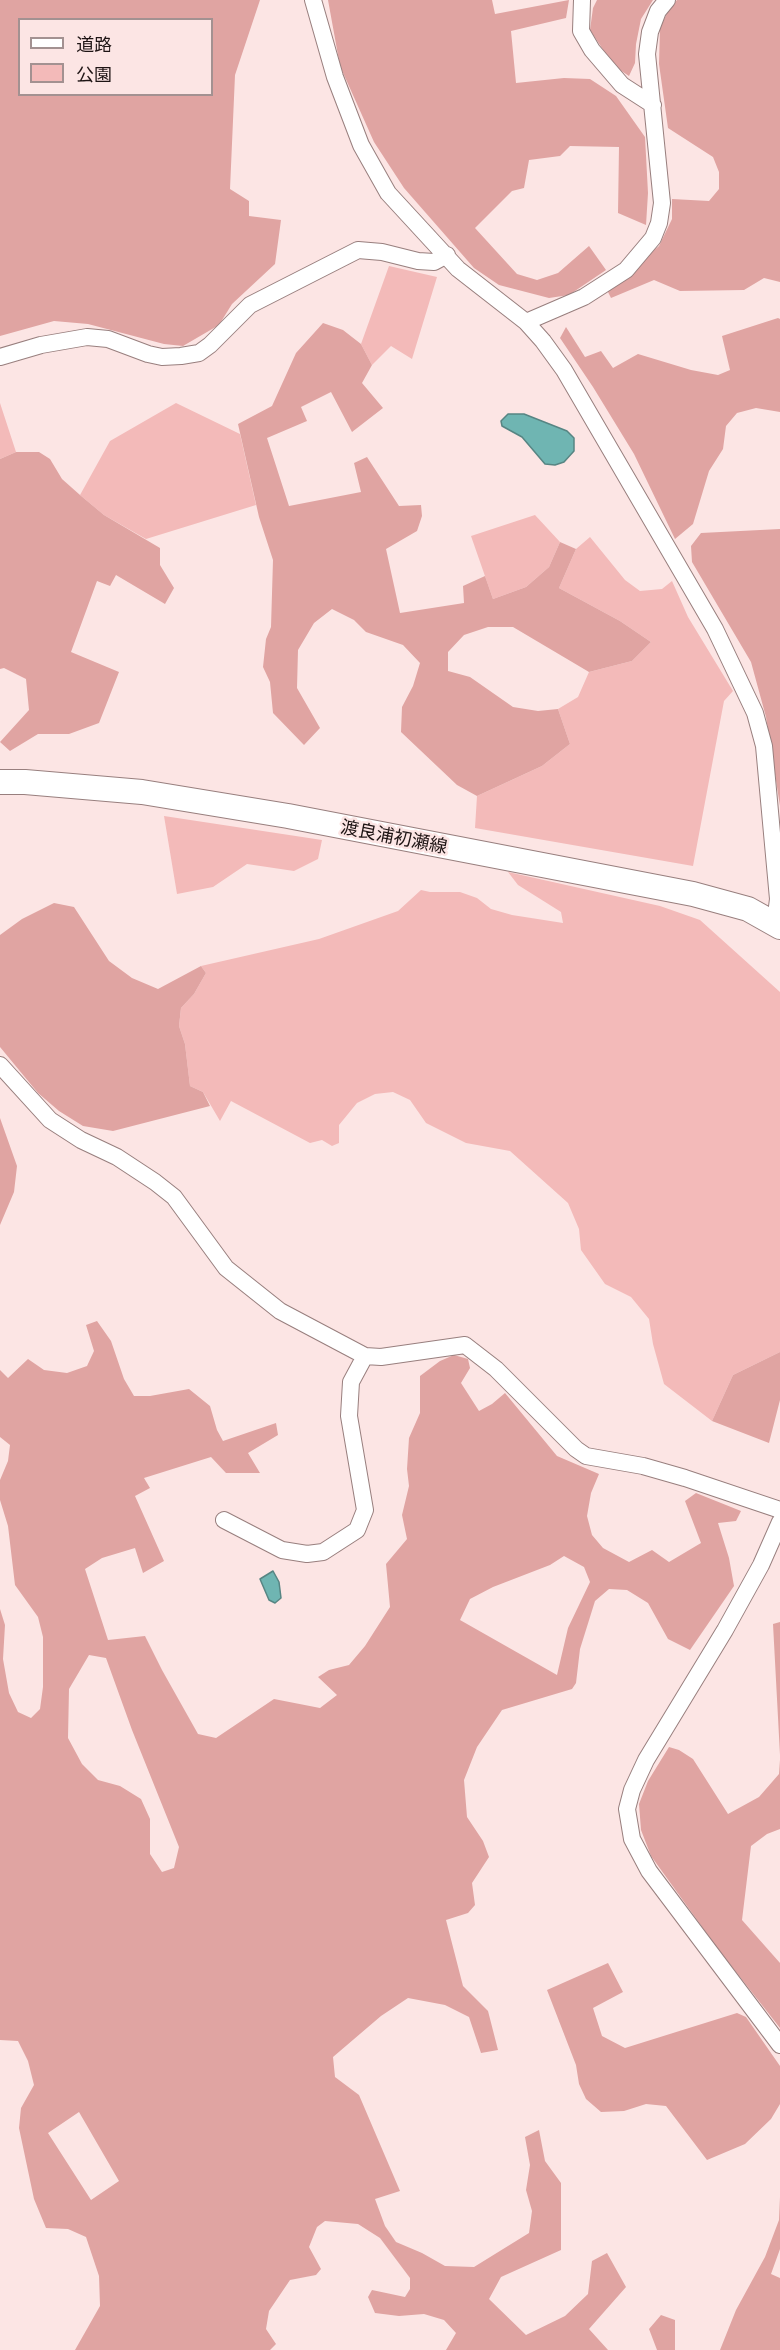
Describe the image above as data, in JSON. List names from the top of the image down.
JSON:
{
  "streets": {
    "main road": ["渡良浦初瀬線"]
  },
  "legend": ["道路", "公園"]
}
